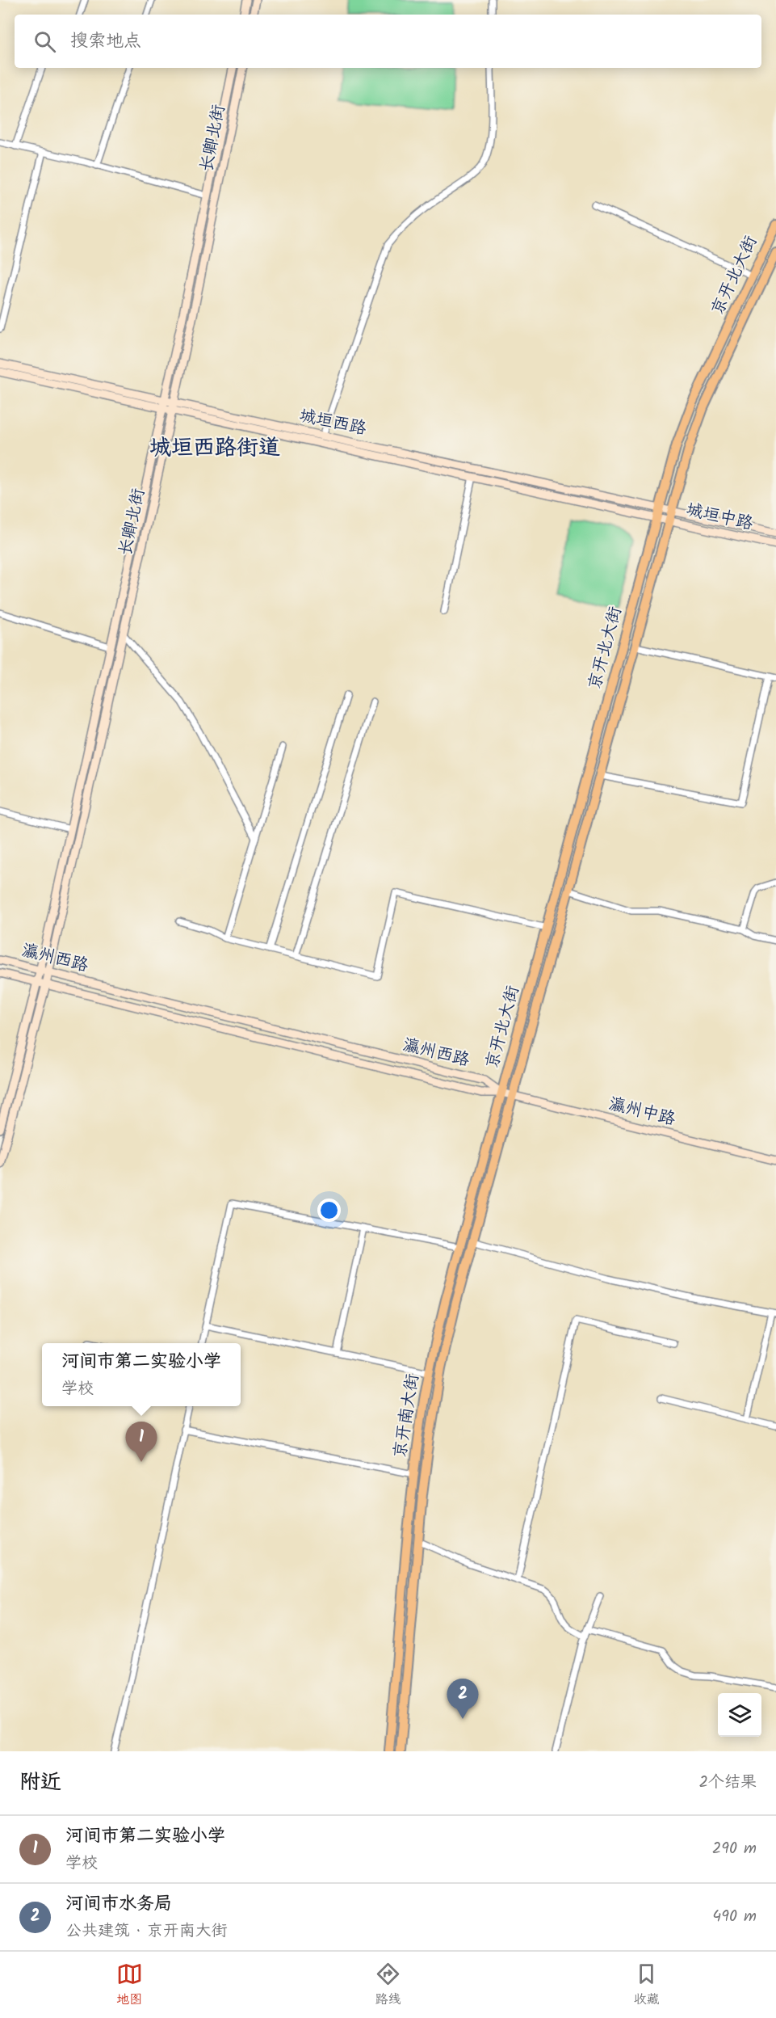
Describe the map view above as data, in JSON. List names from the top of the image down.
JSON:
{
  "streets": {
    "main road": [
      "长卿北街",
      "京开北大街",
      "城垣西路",
      "城垣中路",
      "瀛州西路",
      "瀛州中路",
      "京开南大街"
    ]
  },
  "crossings": [
    ["长卿北街", "城垣西路"],
    ["长卿北街", "瀛州西路"],
    ["京开北大街", "城垣西路"],
    ["京开北大街", "城垣中路"],
    ["京开北大街", "瀛州西路"],
    ["京开北大街", "瀛州中路"],
    ["京开北大街", "京开南大街"],
    ["城垣西路", "城垣中路"],
    ["瀛州西路", "瀛州中路"],
    ["瀛州西路", "京开南大街"],
    ["瀛州中路", "京开南大街"]
  ],
  "districts": ["城垣西路街道"],
  "page": {
    "search": "搜索地点",
    "popup": ["河间市第二实验小学", "学校"],
    "pins": ["1", "2"],
    "heading": ["附近", "2个结果"],
    "list": [
      {
        "mark": "1",
        "name": "河间市第二实验小学",
        "note": "学校",
        "value": "290 m"
      },
      {
        "mark": "2",
        "name": "河间市水务局",
        "note": "公共建筑 · 京开南大街",
        "value": "490 m"
      }
    ],
    "nav": ["地图", "路线", "收藏"]
  }
}
